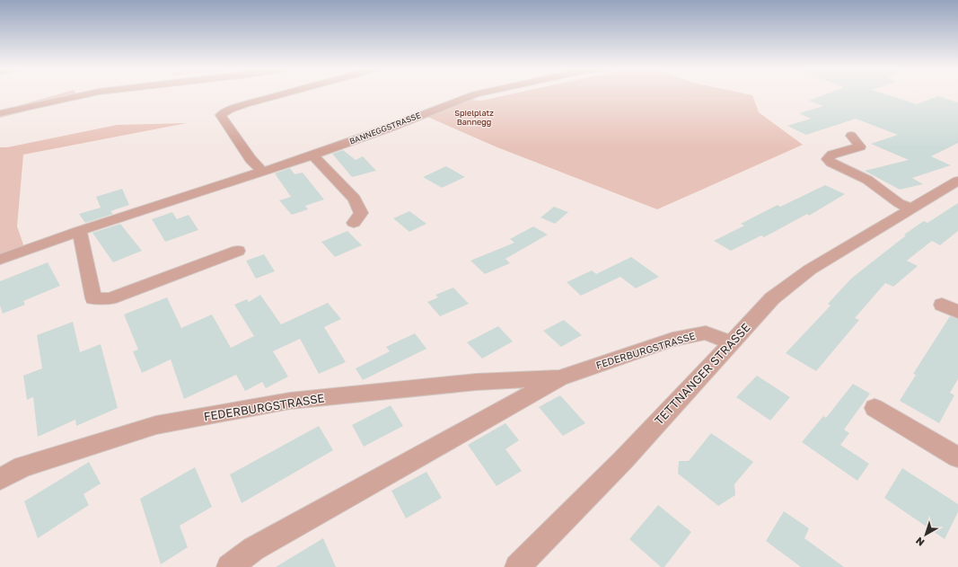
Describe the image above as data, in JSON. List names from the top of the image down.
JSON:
{
  "streets": {
    "street": ["BANNEGGSTRASSE", "FEDERBURGSTRASSE", "TETTNANGER STRASSE"]
  },
  "crossings": [
    ["FEDERBURGSTRASSE", "TETTNANGER STRASSE"]
  ],
  "parks": ["Spielplatz Bannegg"],
  "north": "bottom left"
}
